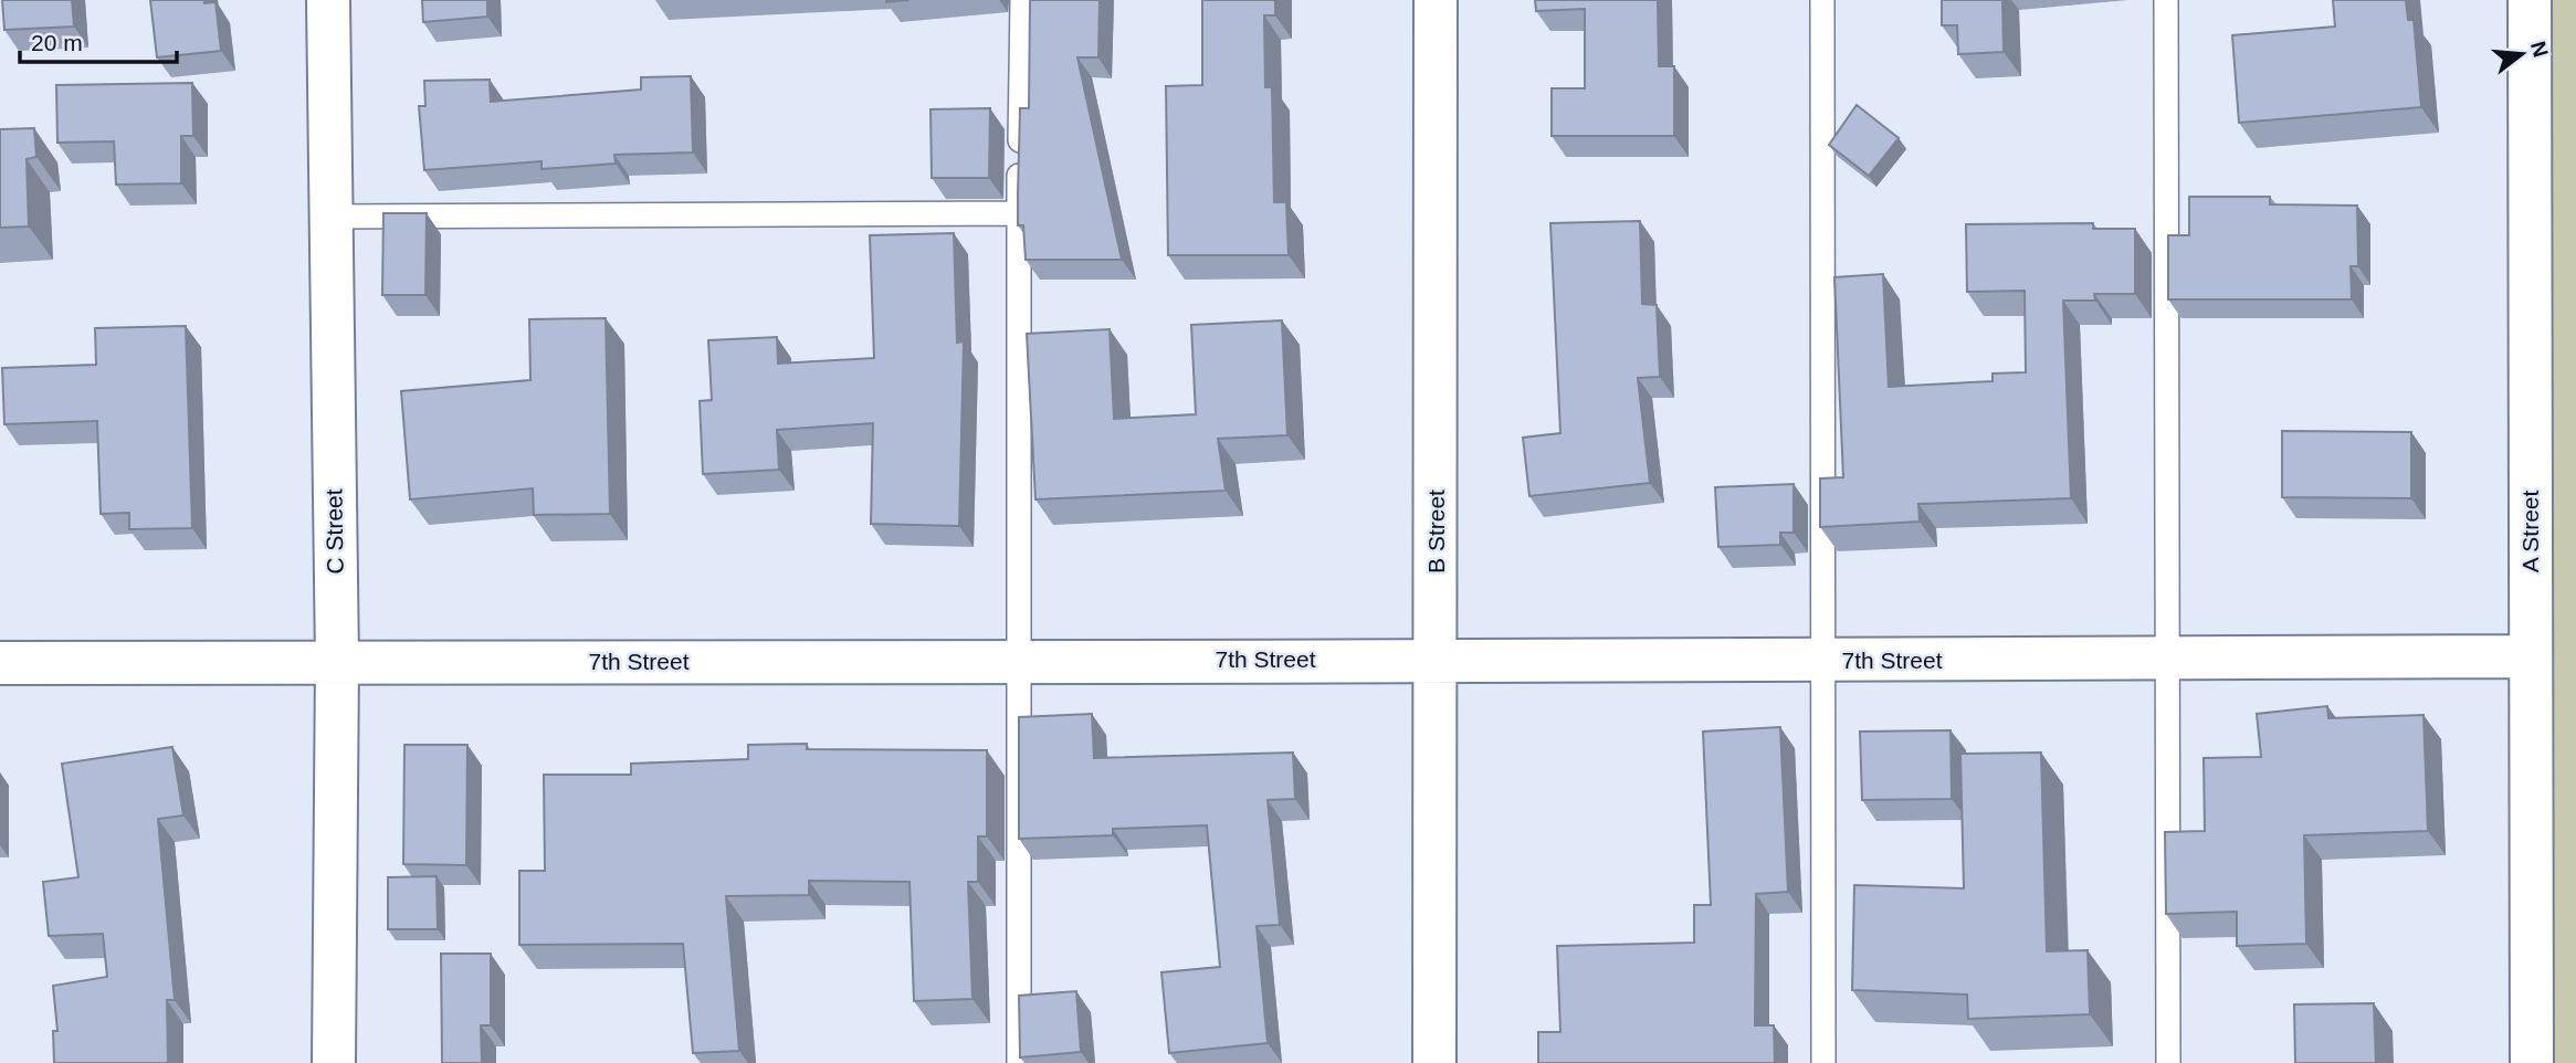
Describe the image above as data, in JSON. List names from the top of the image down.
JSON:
{
  "streets": {
    "street": [
      "C Street",
      "B Street",
      "A Street",
      "7th Street"
    ]
  },
  "crossings": [
    ["C Street", "7th Street"],
    ["B Street", "7th Street"],
    ["A Street", "7th Street"]
  ],
  "scale_bar": "20 m",
  "north": "right"
}
